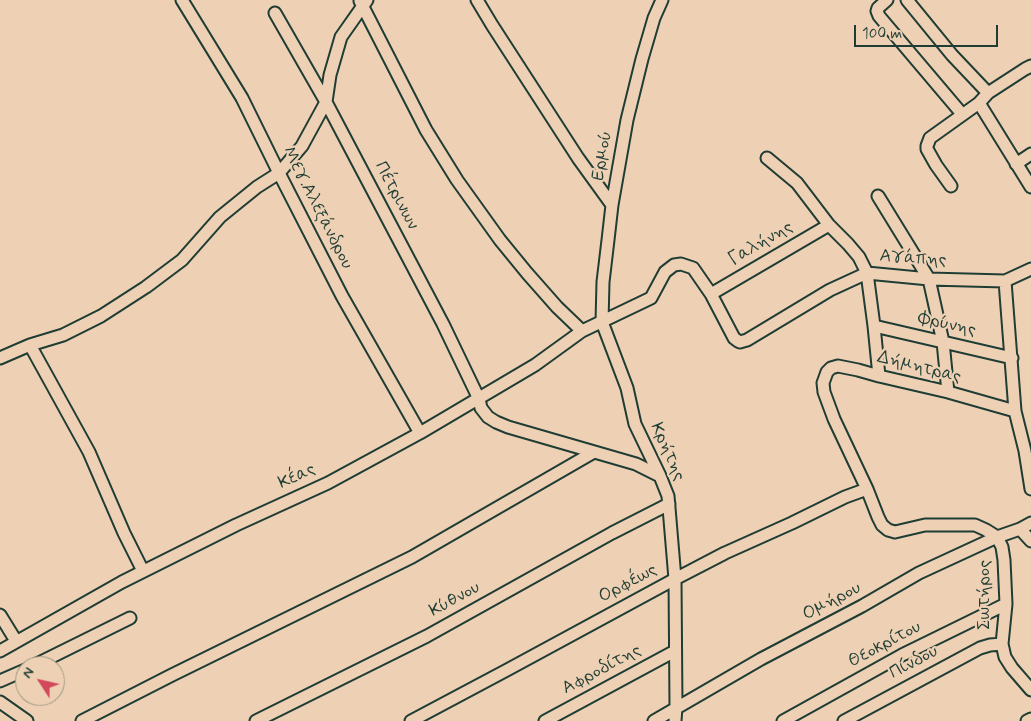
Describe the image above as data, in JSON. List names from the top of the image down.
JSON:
{
  "streets": {
    "street": [
      "Ερμού",
      "Πέτρινων",
      "Μεγ.Αλεξάνδρου",
      "Γαλήνης",
      "Αγάπης",
      "Φρύνης",
      "Δήμητρας",
      "Κρήτης",
      "Κέας",
      "Ορφέως",
      "Σωτήρος",
      "Κύθνου",
      "Ομήρου",
      "Θεοκρίτου",
      "Πίνδου",
      "Αφροδίτης"
    ]
  },
  "crossings": [
    ["Ερμού", "Κρήτης"],
    ["Ερμού", "Κέας"],
    ["Πέτρινων", "Κρήτης"],
    ["Πέτρινων", "Κέας"],
    ["Μεγ.Αλεξάνδρου", "Κέας"],
    ["Γαλήνης", "Κέας"],
    ["Αγάπης", "Κέας"],
    ["Δήμητρας", "Ορφέως"],
    ["Δήμητρας", "Σωτήρος"],
    ["Κρήτης", "Κέας"],
    ["Κρήτης", "Ορφέως"],
    ["Κρήτης", "Κύθνου"],
    ["Κρήτης", "Ομήρου"],
    ["Κρήτης", "Αφροδίτης"],
    ["Ορφέως", "Σωτήρος"],
    ["Σωτήρος", "Ομήρου"],
    ["Σωτήρος", "Θεοκρίτου"],
    ["Σωτήρος", "Πίνδου"]
  ],
  "scale_bar": "100 m",
  "north": "top left"
}
